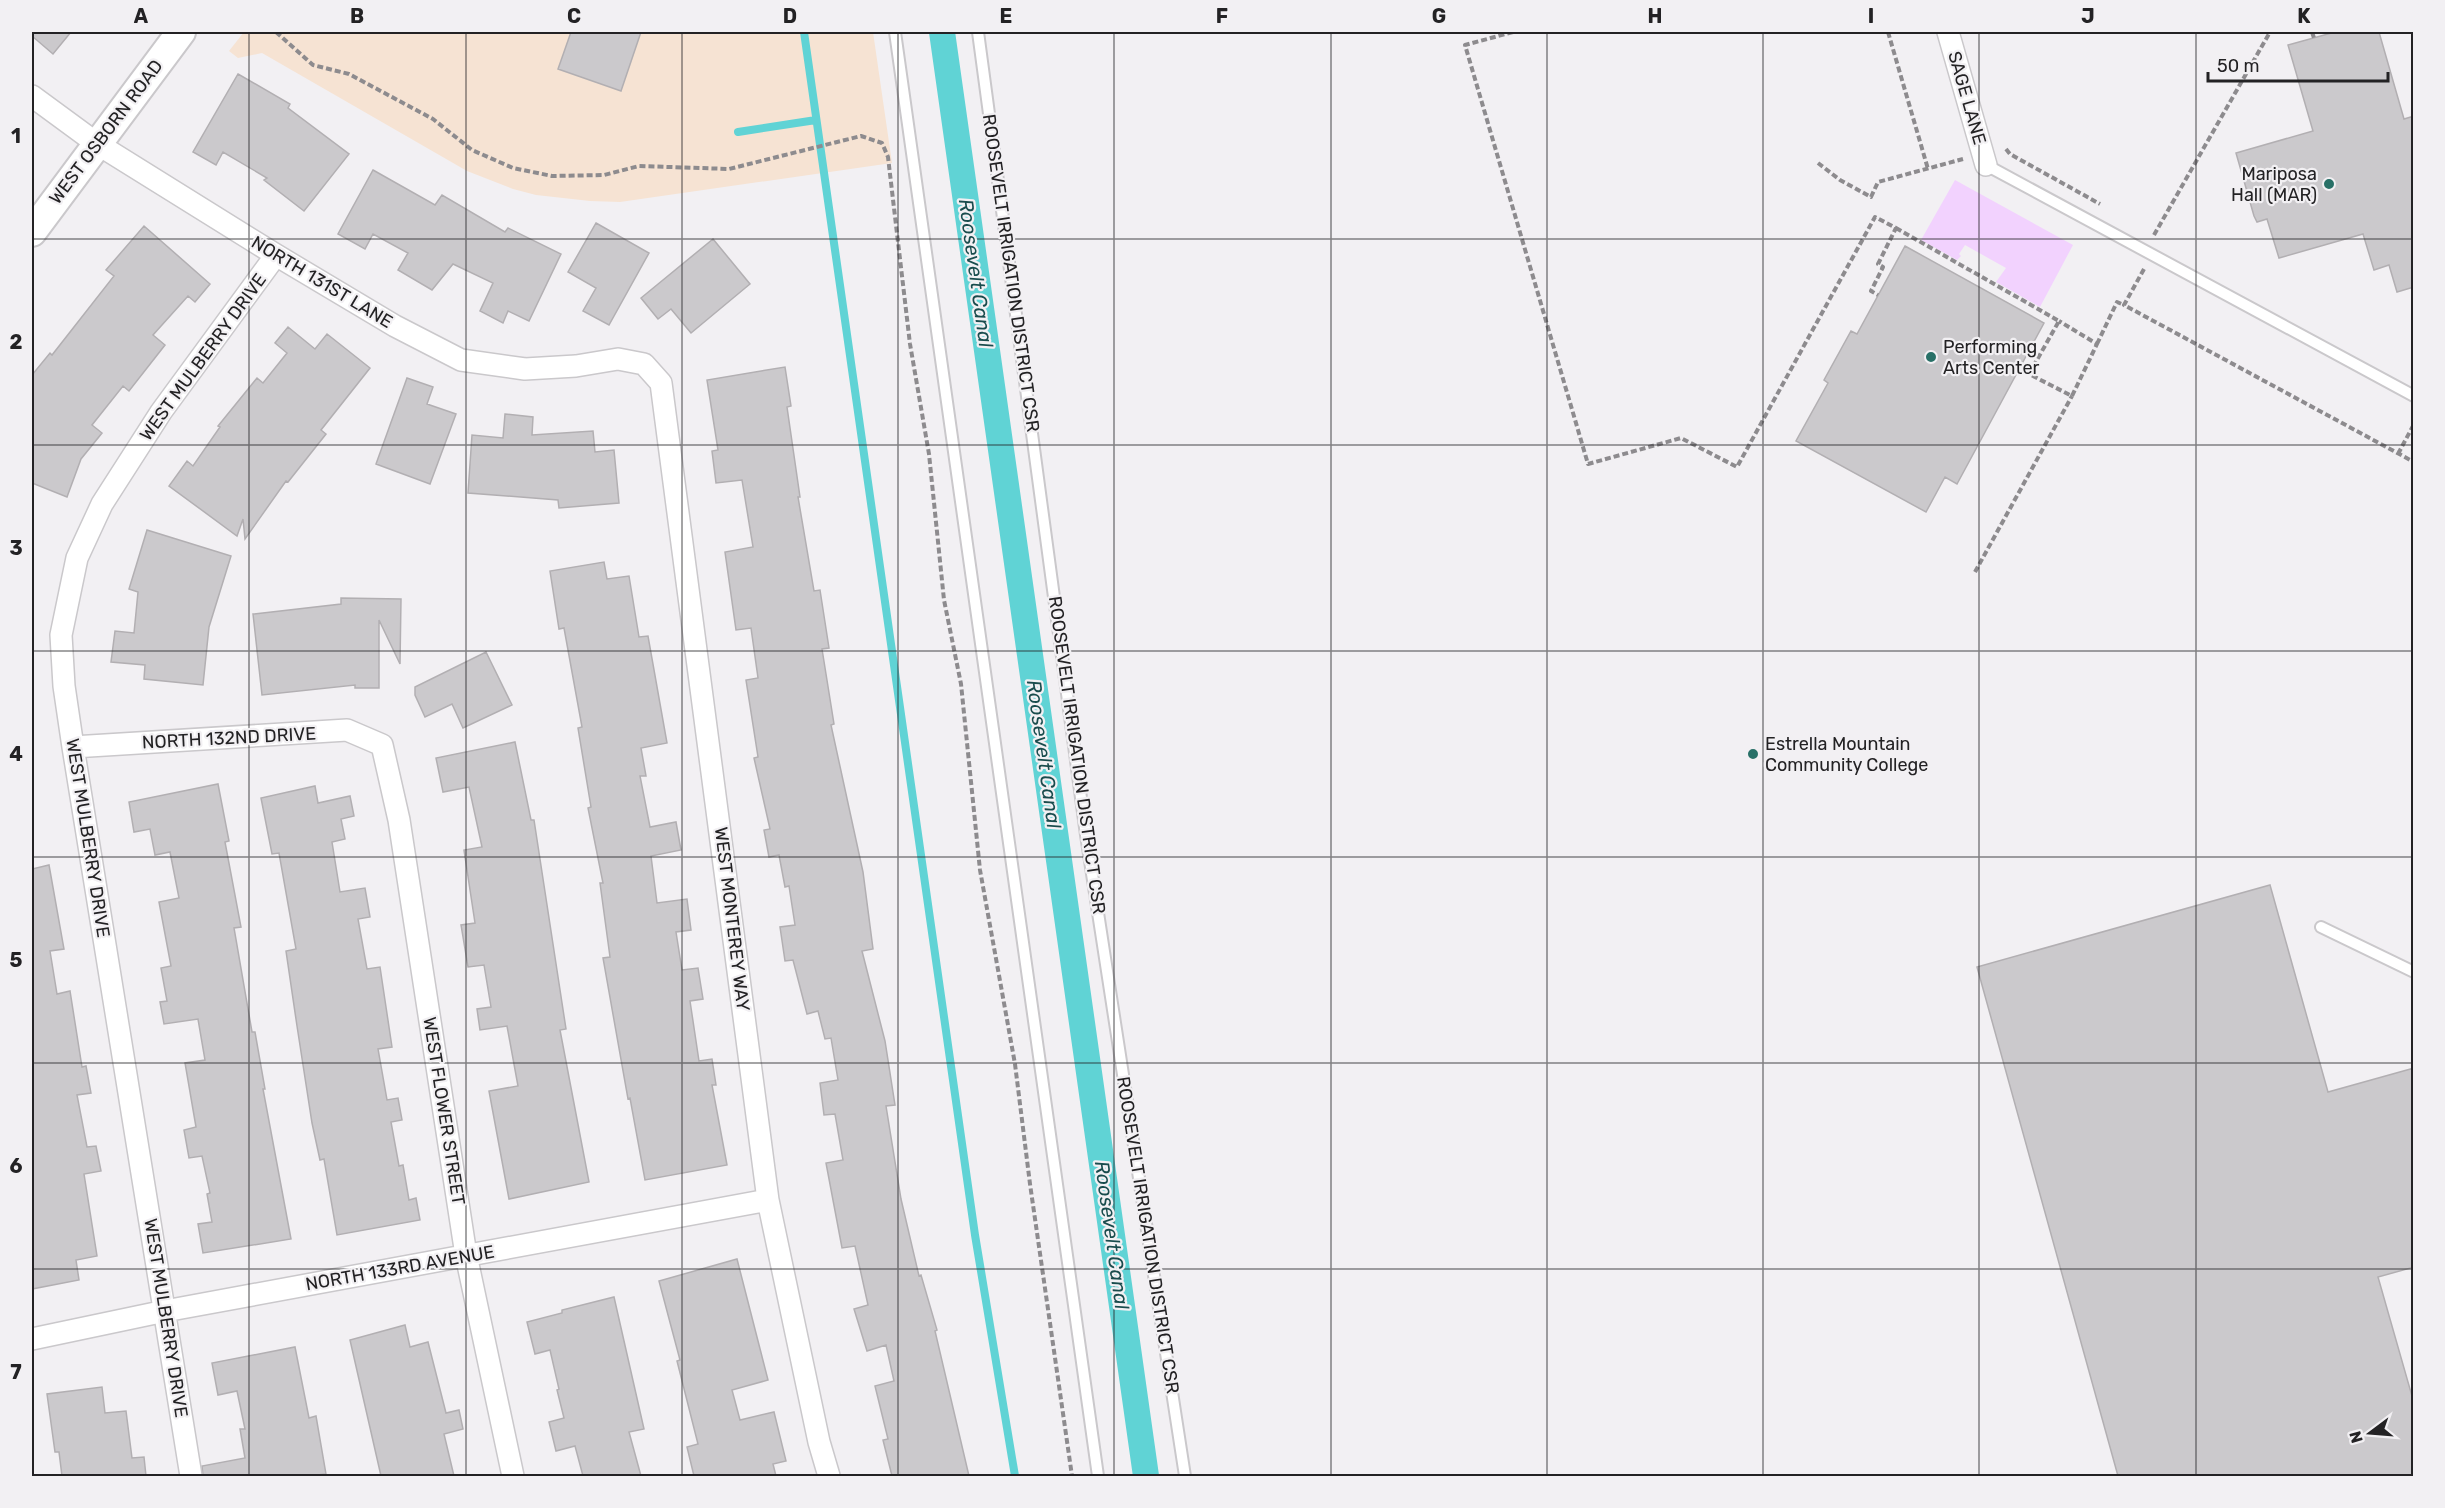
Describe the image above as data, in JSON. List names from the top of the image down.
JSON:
{
  "streets": {
    "street": [
      "SAGE LANE",
      "WEST OSBORN ROAD",
      "NORTH 131ST LANE",
      "WEST MULBERRY DRIVE",
      "NORTH 132ND DRIVE",
      "WEST MONTEREY WAY",
      "WEST FLOWER STREET",
      "NORTH 133RD AVENUE"
    ],
    "lane": ["ROOSEVELT IRRIGATION DISTRICT CSR"]
  },
  "crossings": [
    ["WEST OSBORN ROAD", "NORTH 131ST LANE"],
    ["NORTH 131ST LANE", "WEST MULBERRY DRIVE"],
    ["NORTH 131ST LANE", "WEST MONTEREY WAY"],
    ["WEST MULBERRY DRIVE", "NORTH 132ND DRIVE"],
    ["WEST MULBERRY DRIVE", "NORTH 133RD AVENUE"],
    ["NORTH 132ND DRIVE", "WEST FLOWER STREET"],
    ["WEST MONTEREY WAY", "NORTH 133RD AVENUE"],
    ["WEST FLOWER STREET", "NORTH 133RD AVENUE"]
  ],
  "water": ["Roosevelt Canal"],
  "places": ["Mariposa Hall (MAR)", "Performing Arts Center", "Estrella Mountain Community College"],
  "scale_bar": "50 m",
  "north": "left",
  "grid": {
    "columns": [
      "A",
      "B",
      "C",
      "D",
      "E",
      "F",
      "G",
      "H",
      "I",
      "J",
      "K"
    ],
    "rows": [
      "1",
      "2",
      "3",
      "4",
      "5",
      "6",
      "7"
    ]
  }
}
